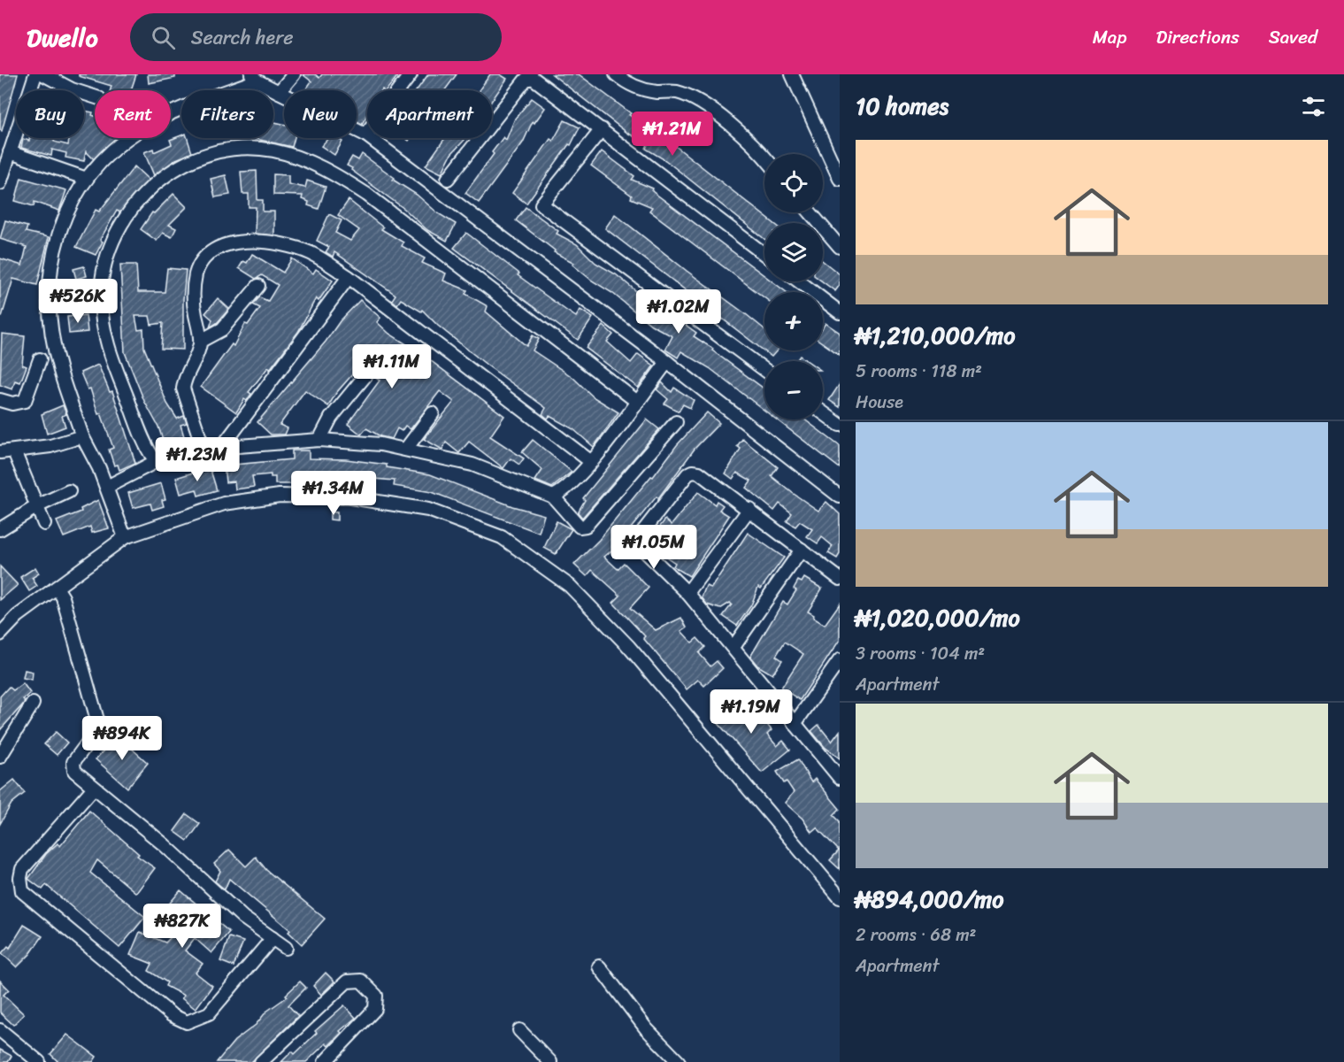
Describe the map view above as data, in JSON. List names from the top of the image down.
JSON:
{
  "page": {
    "header": "Dwello",
    "search": "Search here",
    "nav": ["Map", "Directions", "Saved"],
    "heading": "10 homes",
    "chip": [
      "Buy",
      "Rent",
      "Filters",
      "New",
      "Apartment"
    ],
    "price": [
      "₦1.21M",
      "₦526K",
      "₦1.02M",
      "₦1.11M",
      "₦1.23M",
      "₦1.34M",
      "₦1.05M",
      "₦1.19M",
      "₦894K",
      "₦827K"
    ],
    "list": [
      {
        "name": "₦1,210,000/mo",
        "note": "5 rooms · 118 m² · House"
      },
      {
        "name": "₦1,020,000/mo",
        "note": "3 rooms · 104 m² · Apartment"
      },
      {
        "name": "₦894,000/mo",
        "note": "2 rooms · 68 m² · Apartment"
      }
    ],
    "map_buttons": ["+", "−"]
  }
}
